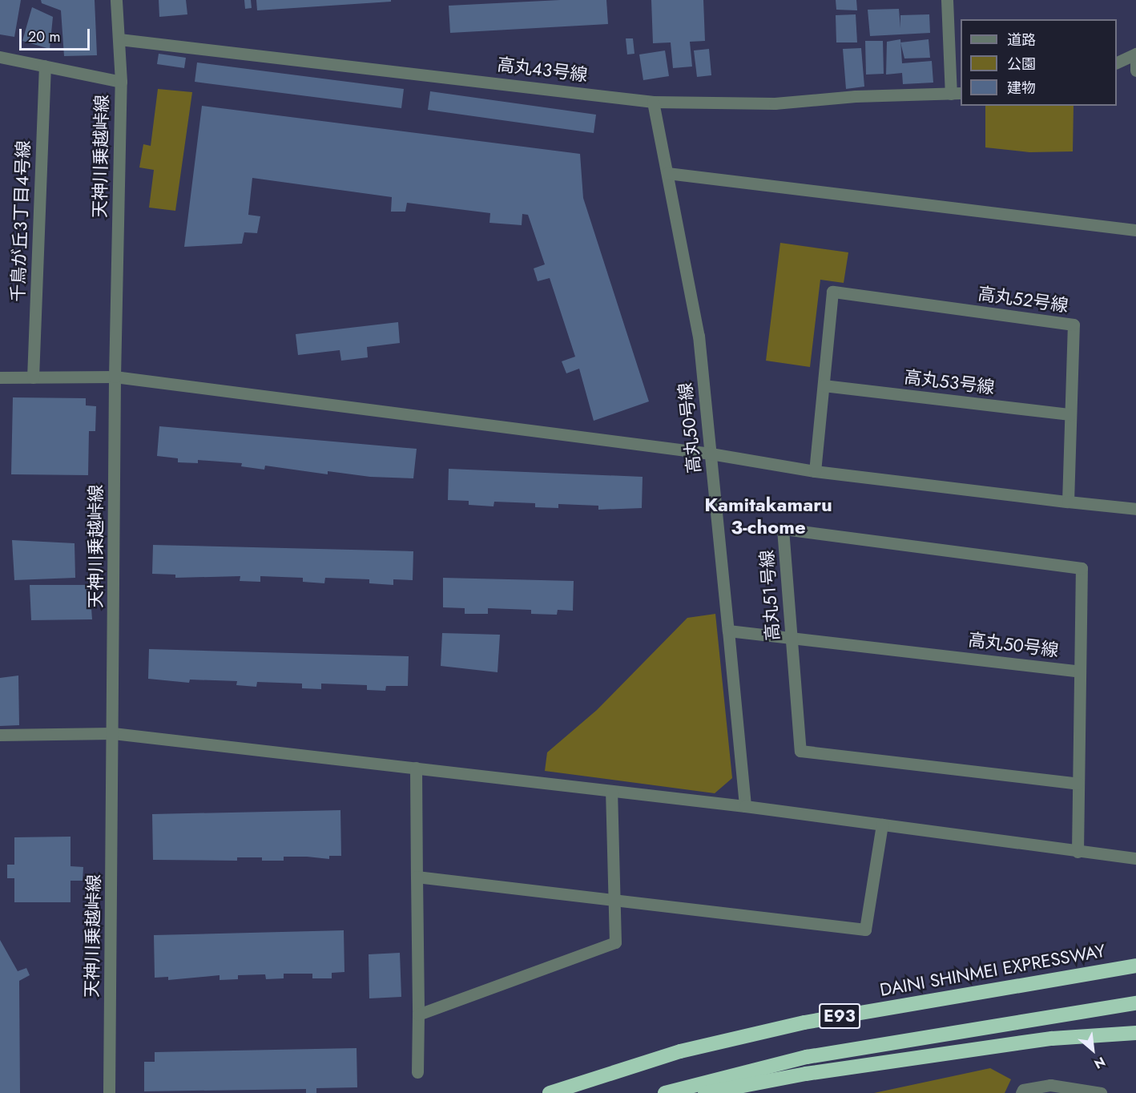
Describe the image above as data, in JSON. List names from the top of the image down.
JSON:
{
  "streets": {
    "highway": ["DAINI SHINMEI EXPRESSWAY", "E93"],
    "street": [
      "高丸４３号線",
      "天神川乗越峠線",
      "千鳥が丘３丁目４号線",
      "高丸５２号線",
      "高丸５３号線",
      "高丸５０号線",
      "高丸５１号線"
    ]
  },
  "crossings": [
    ["高丸４３号線", "天神川乗越峠線"],
    ["高丸４３号線", "高丸５０号線"],
    ["高丸５２号線", "高丸５３号線"],
    ["高丸５０号線", "高丸５１号線"]
  ],
  "districts": ["Kamitakamaru 3-chome"],
  "legend": ["道路", "公園", "建物"],
  "scale_bar": "20 m",
  "north": "bottom right"
}
